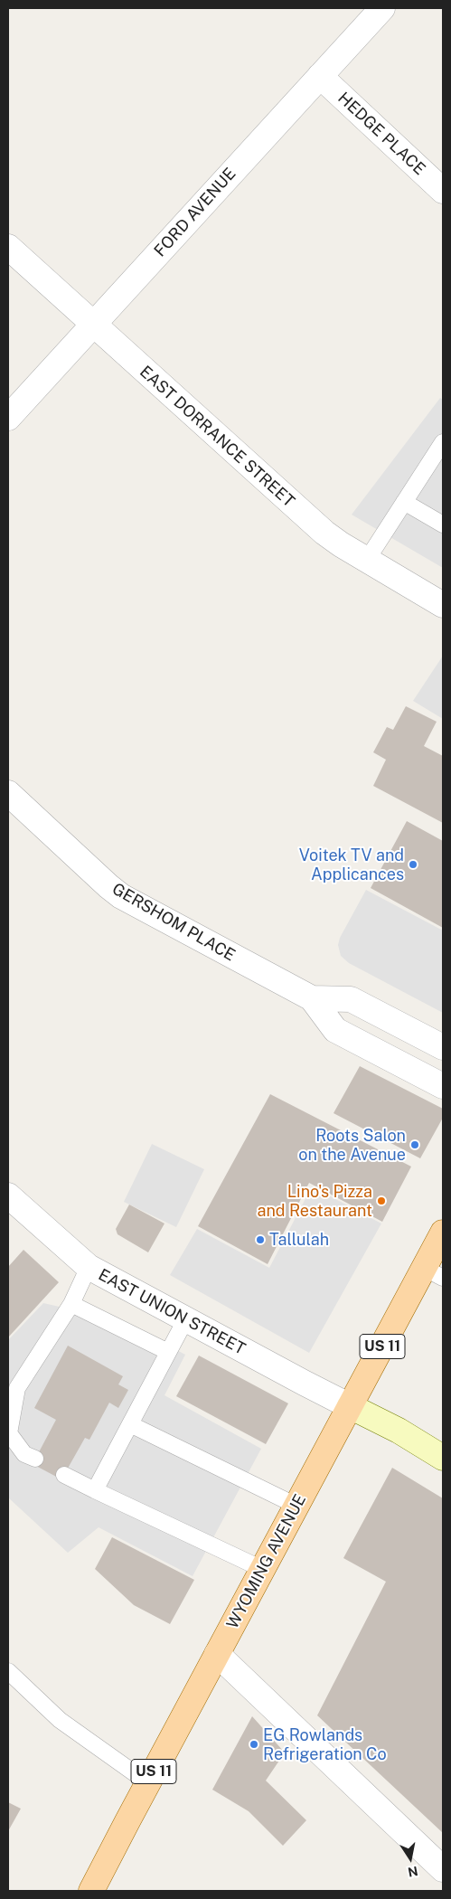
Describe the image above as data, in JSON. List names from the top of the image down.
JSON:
{
  "streets": {
    "main road": ["US 11", "WYOMING AVENUE"],
    "street": [
      "HEDGE PLACE",
      "FORD AVENUE",
      "EAST DORRANCE STREET",
      "GERSHOM PLACE",
      "EAST UNION STREET"
    ]
  },
  "crossings": [
    ["HEDGE PLACE", "FORD AVENUE"],
    ["FORD AVENUE", "EAST DORRANCE STREET"],
    ["EAST UNION STREET", "WYOMING AVENUE"]
  ],
  "places": [
    "Voitek TV and Applicances",
    "Roots Salon on the Avenue",
    "Lino's Pizza and Restaurant",
    "Tallulah",
    "EG Rowlands Refrigeration Co"
  ],
  "north": "bottom"
}
